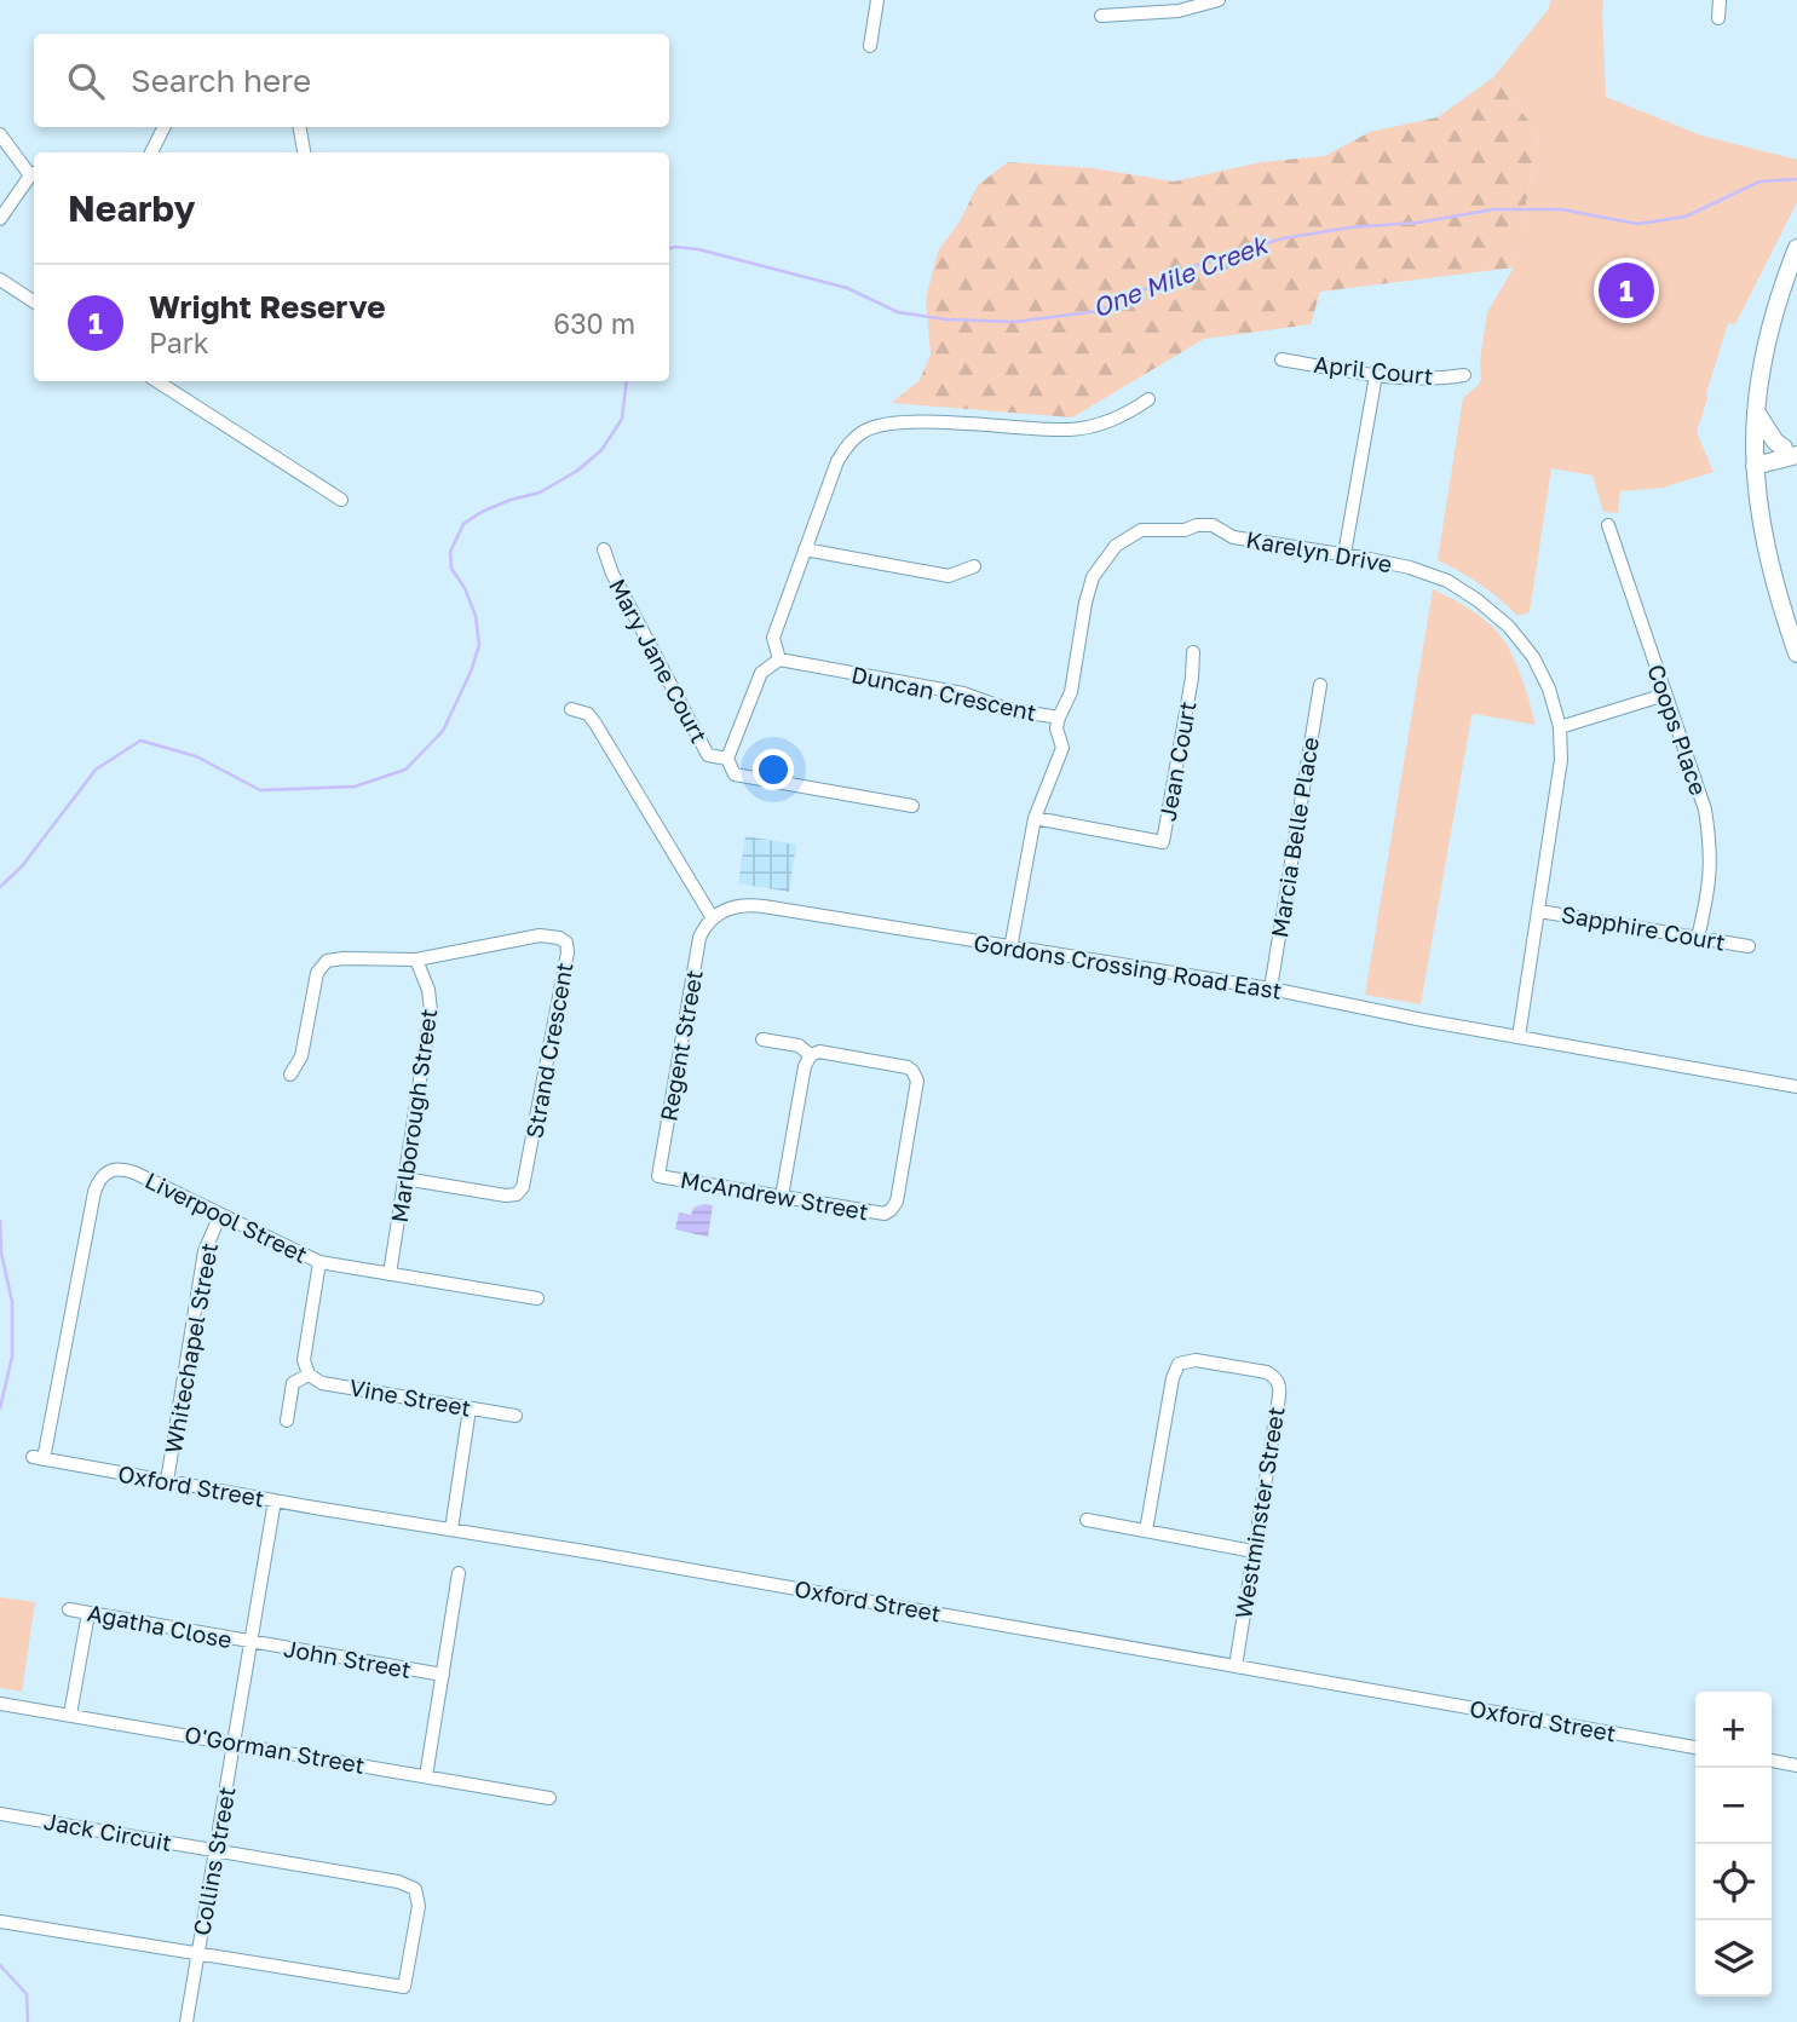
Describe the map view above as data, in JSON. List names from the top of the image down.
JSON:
{
  "streets": {
    "street": [
      "April Court",
      "Karelyn Drive",
      "Mary Jane Court",
      "Duncan Crescent",
      "Coops Place",
      "Jean Court",
      "Marcia Belle Place",
      "Sapphire Court",
      "Gordons Crossing Road East",
      "Regent Street",
      "Strand Crescent",
      "Marlborough Street",
      "McAndrew Street",
      "Liverpool Street",
      "Whitechapel Street",
      "Vine Street",
      "Oxford Street",
      "Westminster Street",
      "Agatha Close",
      "John Street",
      "O'Gorman Street",
      "Jack Circuit",
      "Collins Street"
    ]
  },
  "crossings": [
    ["Karelyn Drive", "Duncan Crescent"],
    ["Karelyn Drive", "Jean Court"],
    ["Karelyn Drive", "Sapphire Court"],
    ["Karelyn Drive", "Gordons Crossing Road East"],
    ["Coops Place", "Sapphire Court"],
    ["Marcia Belle Place", "Gordons Crossing Road East"],
    ["Gordons Crossing Road East", "Regent Street"],
    ["Regent Street", "McAndrew Street"],
    ["Strand Crescent", "Marlborough Street"],
    ["Marlborough Street", "Liverpool Street"],
    ["Liverpool Street", "Whitechapel Street"],
    ["Liverpool Street", "Oxford Street"],
    ["Whitechapel Street", "Oxford Street"],
    ["Oxford Street", "Westminster Street"],
    ["Oxford Street", "Collins Street"],
    ["Agatha Close", "John Street"],
    ["Agatha Close", "Collins Street"],
    ["John Street", "O'Gorman Street"],
    ["John Street", "Collins Street"],
    ["O'Gorman Street", "Collins Street"],
    ["Jack Circuit", "Collins Street"]
  ],
  "water": ["One Mile Creek"],
  "page": {
    "search": "Search here",
    "heading": "Nearby",
    "pins": "1",
    "list": [
      {
        "mark": "1",
        "name": "Wright Reserve",
        "note": "Park",
        "value": "630 m"
      }
    ],
    "map_buttons": ["+", "−"]
  }
}
